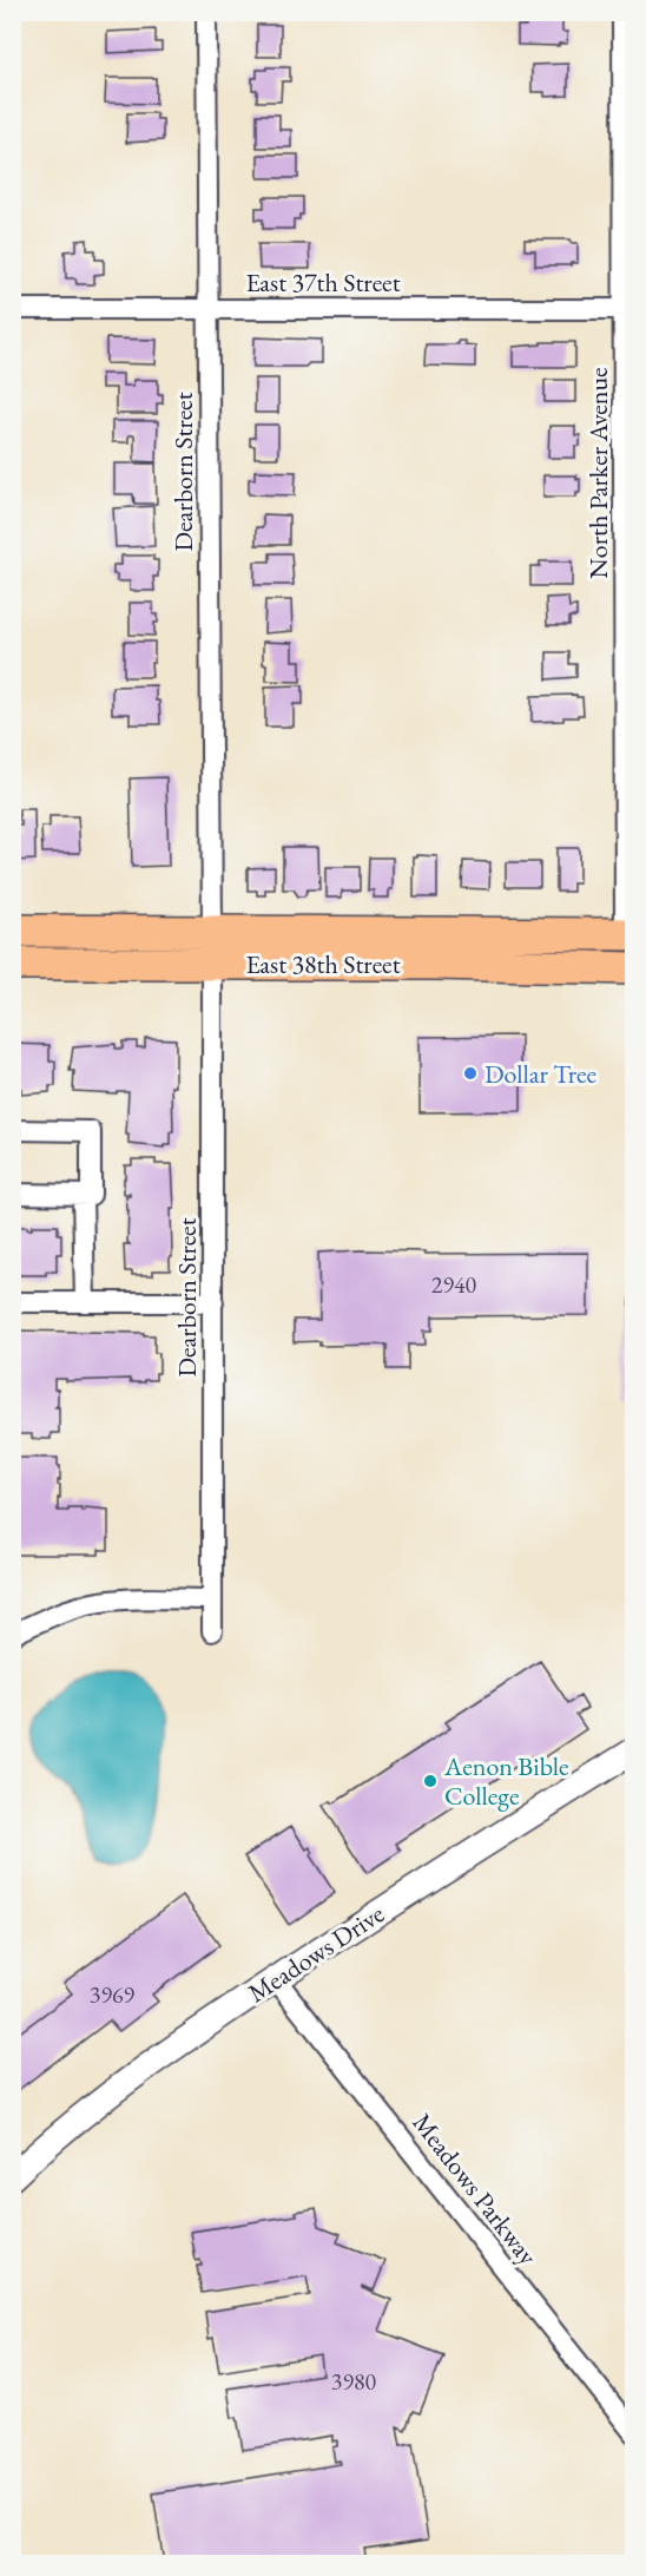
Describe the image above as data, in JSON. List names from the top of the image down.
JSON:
{
  "streets": {
    "main road": ["East 38th Street"],
    "street": [
      "East 37th Street",
      "Dearborn Street",
      "North Parker Avenue",
      "Meadows Drive",
      "Meadows Parkway"
    ]
  },
  "crossings": [
    ["East 37th Street", "Dearborn Street"],
    ["East 37th Street", "North Parker Avenue"],
    ["Dearborn Street", "East 38th Street"],
    ["North Parker Avenue", "East 38th Street"],
    ["Meadows Drive", "Meadows Parkway"]
  ],
  "places": ["Dollar Tree", "Aenon Bible College"],
  "house_numbers": ["2940", "3969", "3980"]
}
